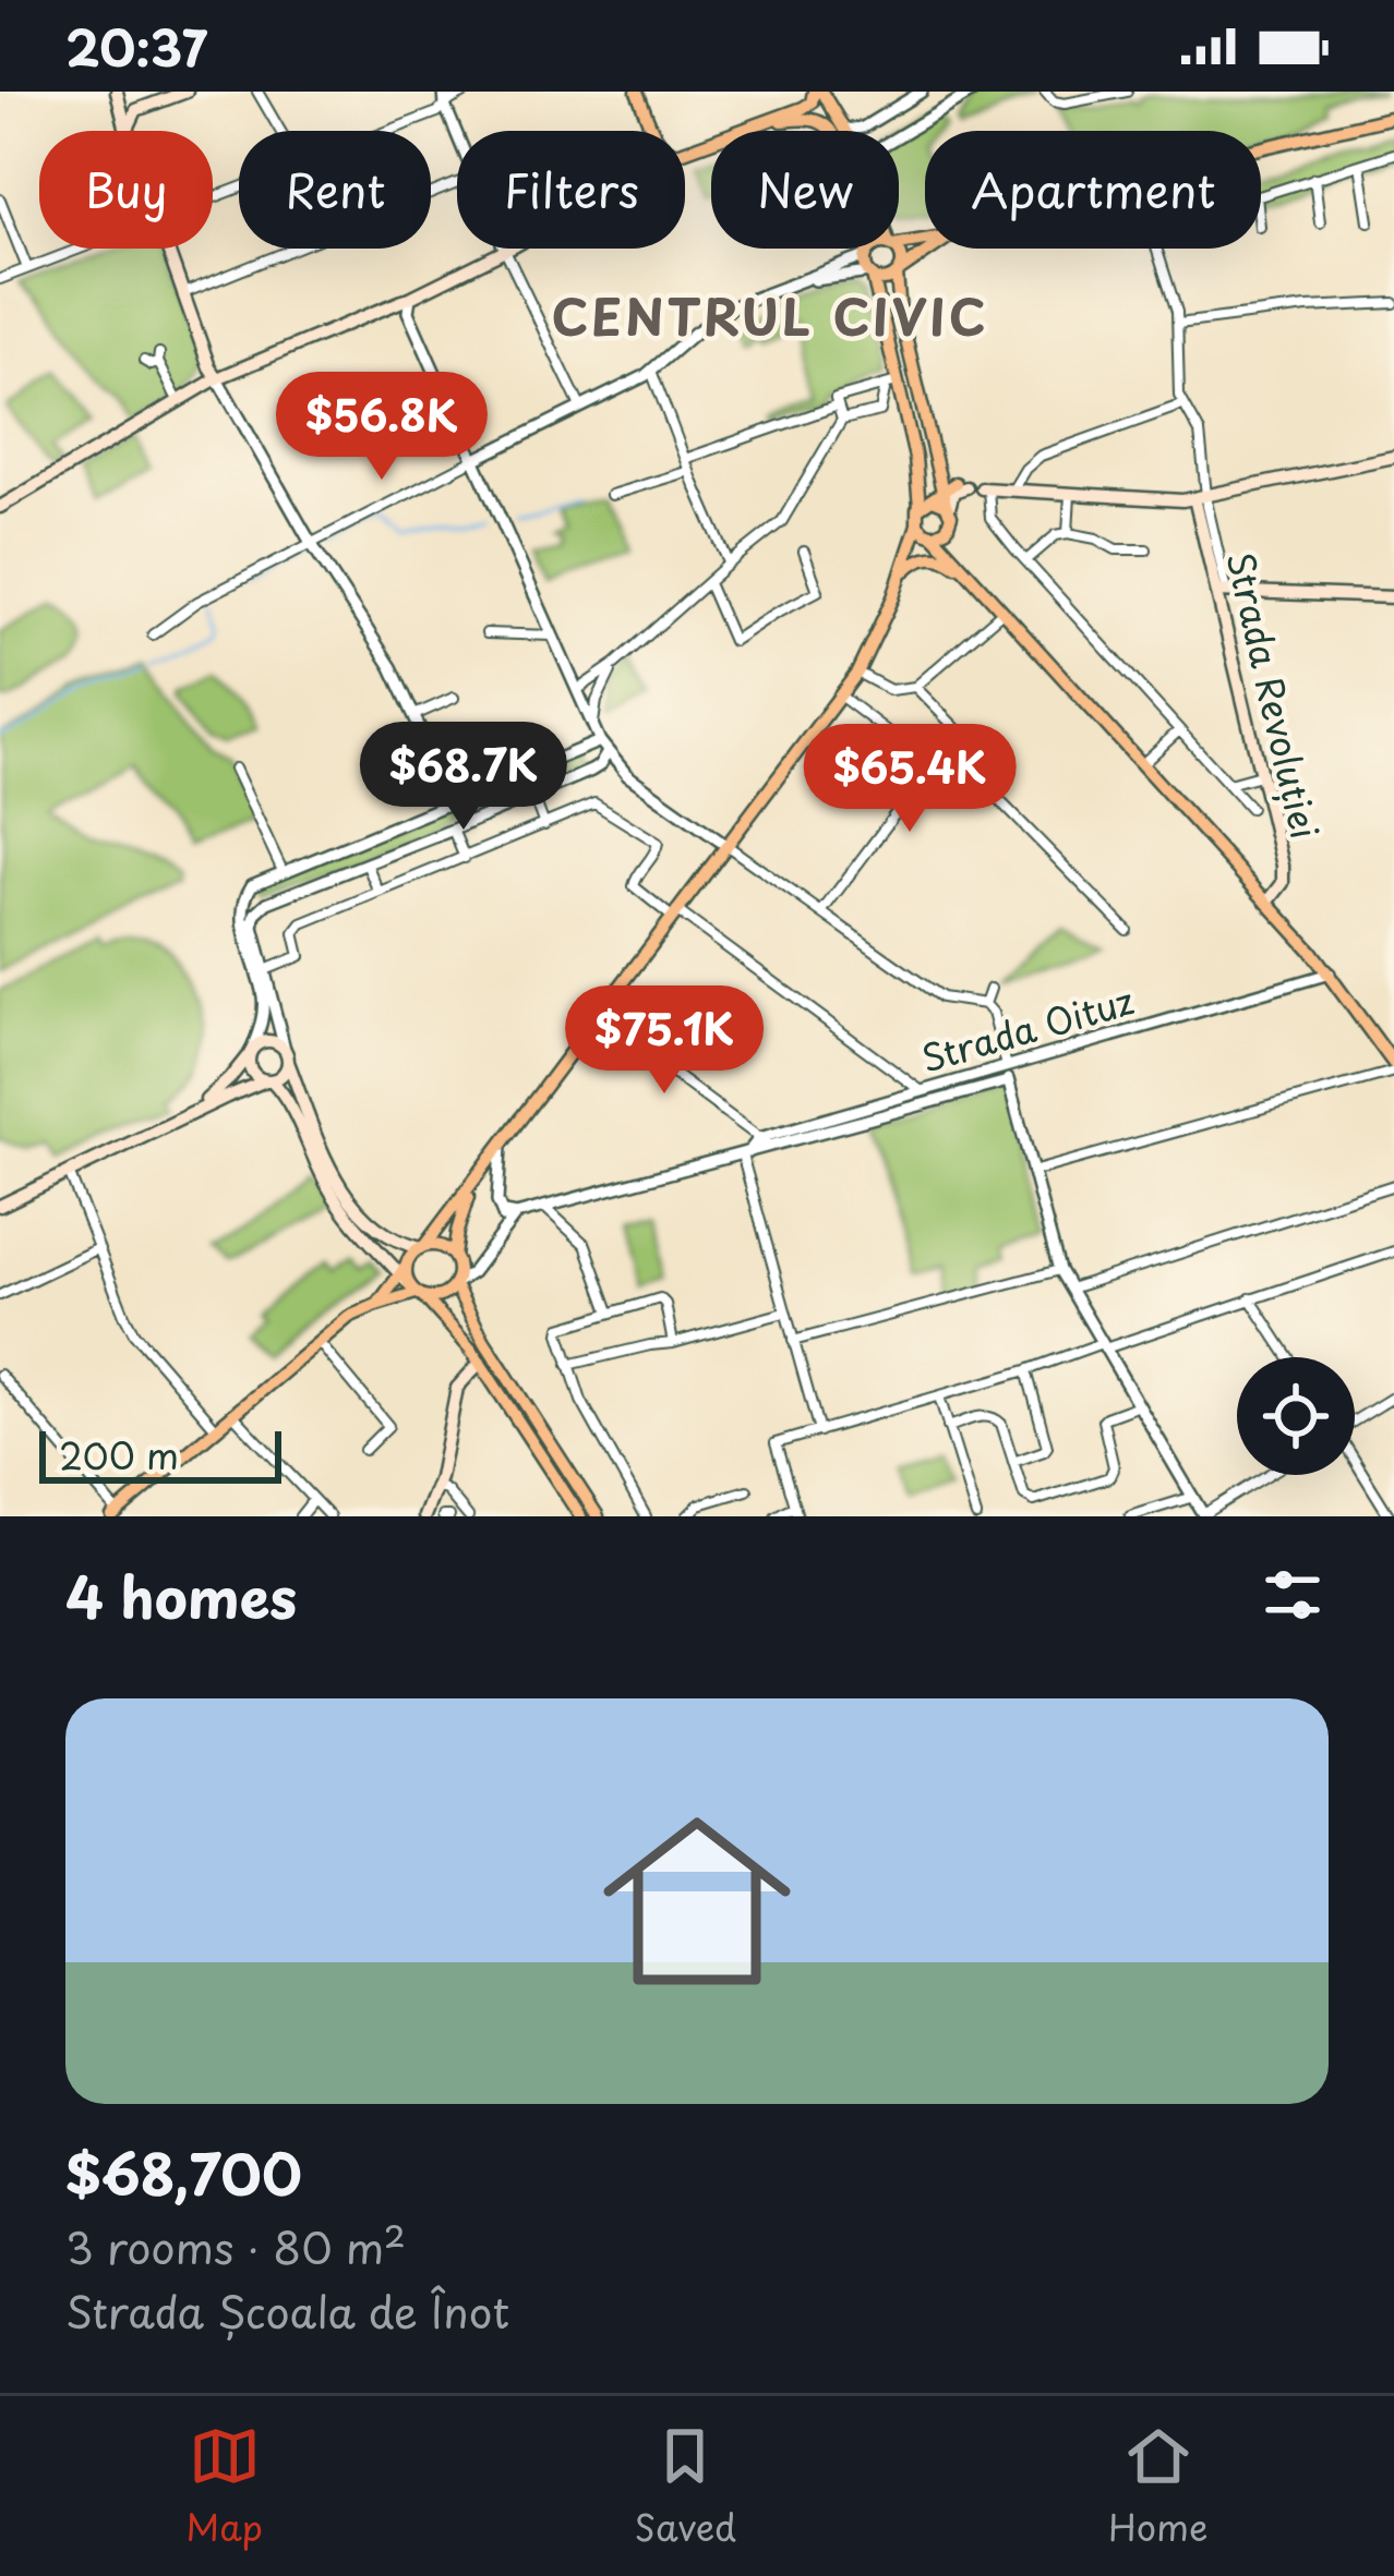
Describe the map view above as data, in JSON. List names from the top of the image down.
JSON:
{
  "streets": {
    "main road": ["Strada Revoluției"],
    "street": ["Strada Oituz"]
  },
  "districts": ["CENTRUL CIVIC"],
  "scale_bar": "200 m",
  "page": {
    "status": "20:37",
    "chip": [
      "Buy",
      "Rent",
      "Filters",
      "New",
      "Apartment"
    ],
    "price": [
      "$56.8K",
      "$68.7K",
      "$65.4K",
      "$75.1K"
    ],
    "scale": "200 m",
    "heading": "4 homes",
    "list": [
      {
        "name": "$68,700",
        "note": "3 rooms · 80 m² · Strada Școala de Înot"
      }
    ],
    "tabs": ["Map", "Saved", "Home"]
  }
}
